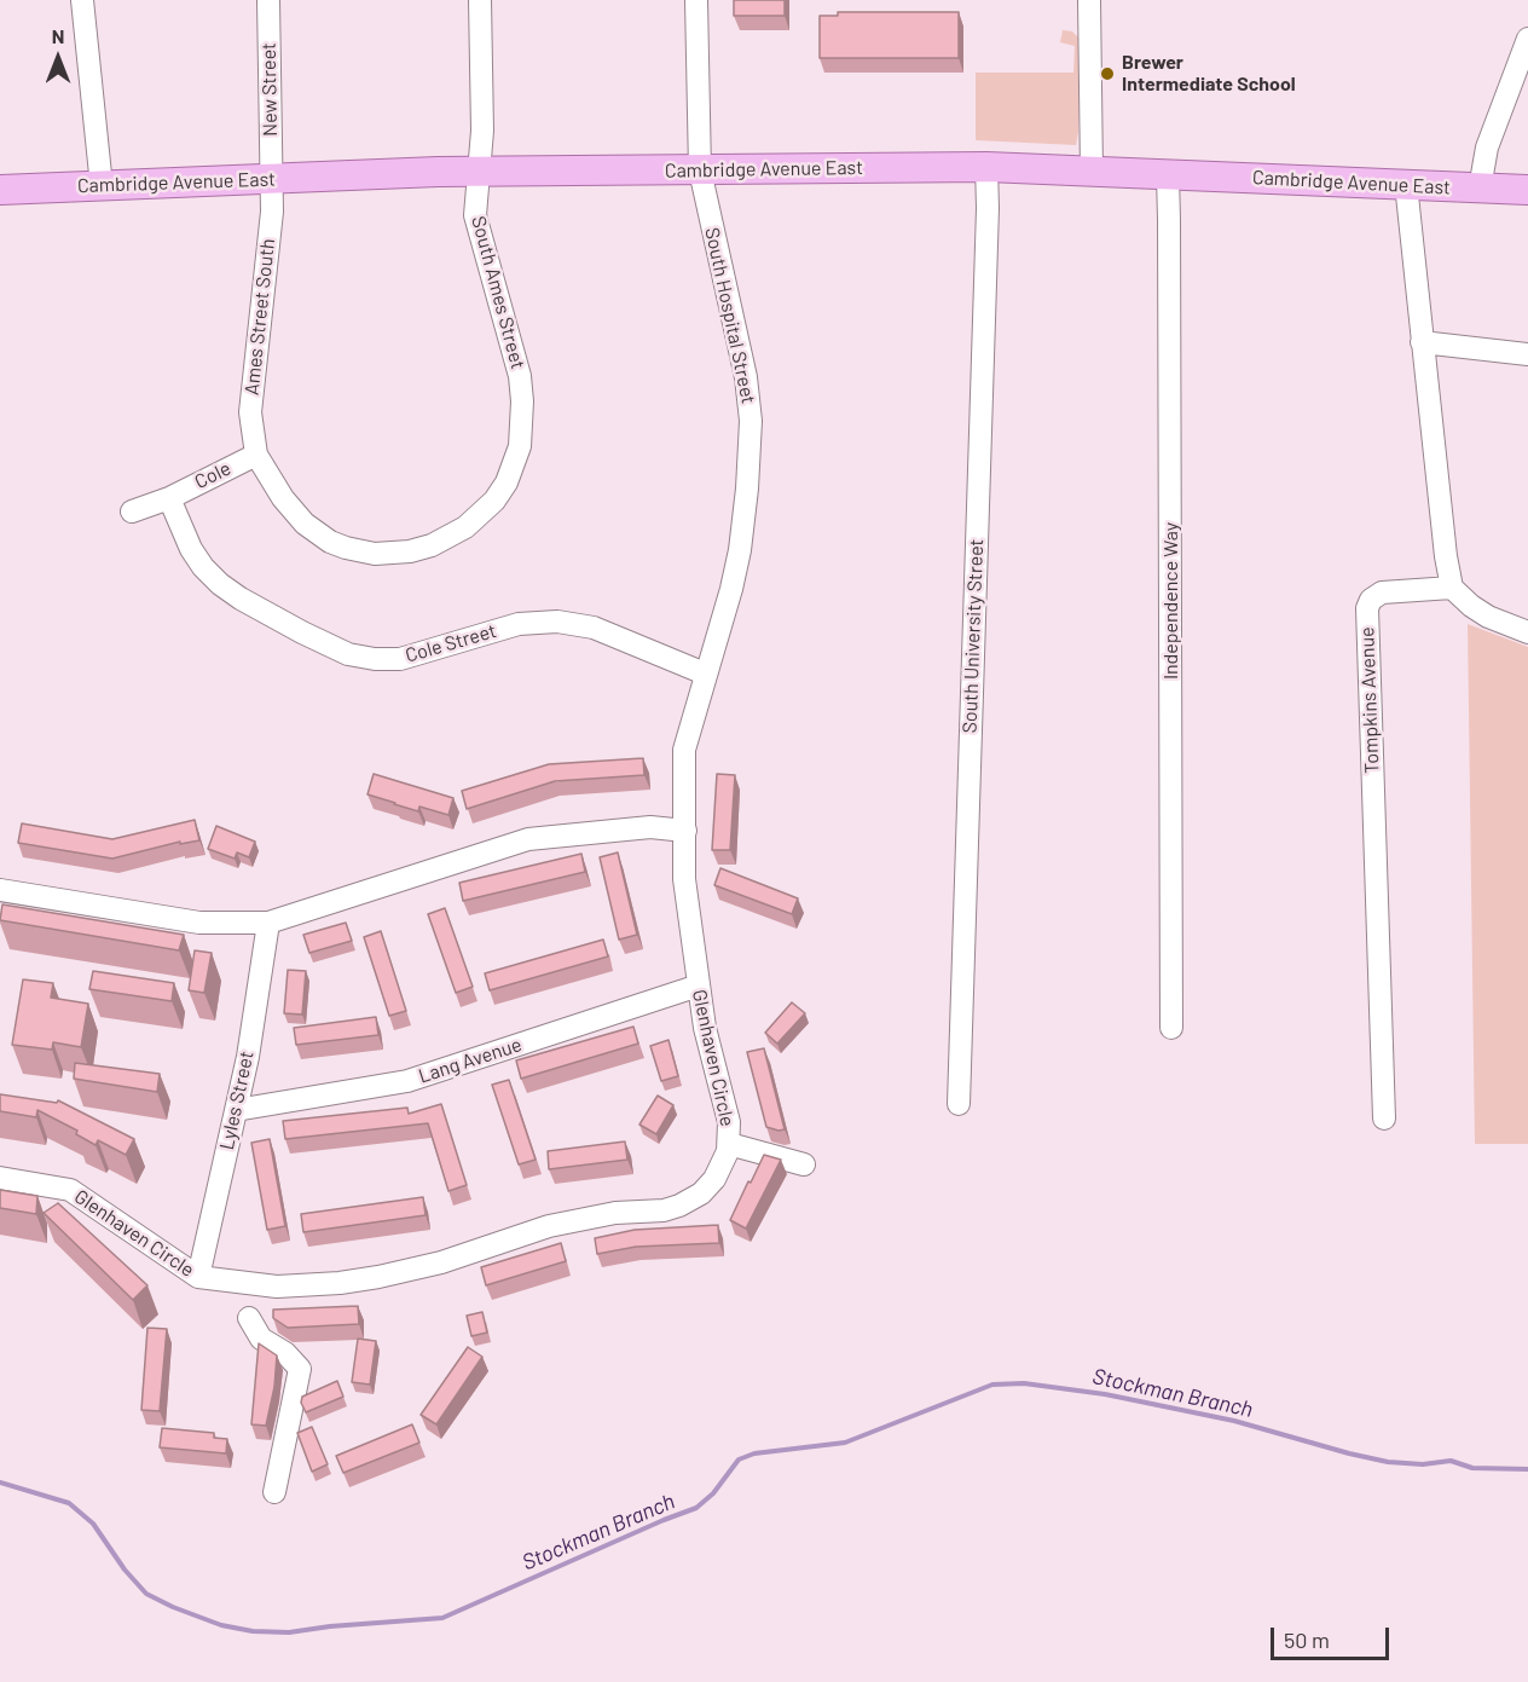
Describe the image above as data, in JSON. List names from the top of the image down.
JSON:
{
  "streets": {
    "main road": ["Cambridge Avenue East"],
    "street": [
      "New Street",
      "South Ames Street",
      "South Hospital Street",
      "Ames Street South",
      "Cole",
      "Independence Way",
      "South University Street",
      "Cole Street",
      "Tompkins Avenue",
      "Glenhaven Circle",
      "Lang Avenue",
      "Lyles Street"
    ]
  },
  "crossings": [
    ["New Street", "Cambridge Avenue East"],
    ["New Street", "Ames Street South"],
    ["Cambridge Avenue East", "South Ames Street"],
    ["Cambridge Avenue East", "South Hospital Street"],
    ["Cambridge Avenue East", "Ames Street South"],
    ["Cambridge Avenue East", "Independence Way"],
    ["Cambridge Avenue East", "South University Street"],
    ["South Ames Street", "Ames Street South"],
    ["South Ames Street", "Cole"],
    ["South Hospital Street", "Cole Street"],
    ["South Hospital Street", "Glenhaven Circle"],
    ["Ames Street South", "Cole"],
    ["Cole", "Cole Street"],
    ["Glenhaven Circle", "Lang Avenue"],
    ["Glenhaven Circle", "Lyles Street"],
    ["Lang Avenue", "Lyles Street"]
  ],
  "water": ["Stockman Branch"],
  "places": ["Brewer Intermediate School"],
  "scale_bar": "50 m",
  "north": "top"
}
